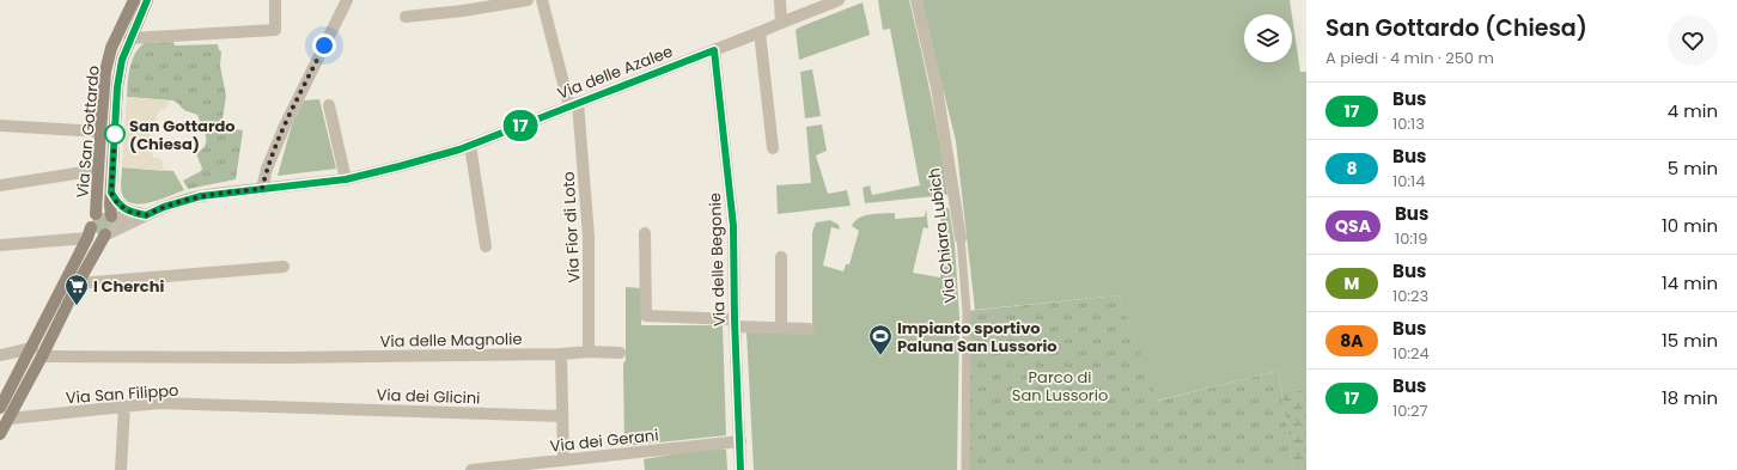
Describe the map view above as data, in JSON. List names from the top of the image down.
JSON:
{
  "streets": {
    "main road": ["Via San Gottardo"],
    "street": [
      "Via delle Azalee",
      "Via Fior di Loto",
      "Via Chiara Lubich",
      "Via delle Begonie",
      "Via delle Magnolie",
      "Via San Filippo",
      "Via dei Glicini",
      "Via dei Gerani"
    ]
  },
  "crossings": [
    ["Via delle Azalee", "Via Fior di Loto"],
    ["Via delle Azalee", "Via delle Begonie"],
    ["Via Fior di Loto", "Via delle Magnolie"],
    ["Via delle Begonie", "Via dei Gerani"],
    ["Via San Filippo", "Via dei Glicini"]
  ],
  "parks": ["Parco di San Lussorio"],
  "places": {
    "other": ["San Gottardo (Chiesa)"],
    "supermarket": ["I Cherchi"],
    "sports": ["Impianto sportivo Paluna San Lussorio"]
  },
  "lines": ["bus line 17"],
  "page": {
    "on_map": "17",
    "heading": ["San Gottardo (Chiesa)", "A piedi · 4 min · 250 m"],
    "list": [
      {
        "mark": "17",
        "name": "Bus",
        "note": "10:13",
        "value": "4 min"
      },
      {
        "mark": "8",
        "name": "Bus",
        "note": "10:14",
        "value": "5 min"
      },
      {
        "mark": "QSA",
        "name": "Bus",
        "note": "10:19",
        "value": "10 min"
      },
      {
        "mark": "M",
        "name": "Bus",
        "note": "10:23",
        "value": "14 min"
      },
      {
        "mark": "8A",
        "name": "Bus",
        "note": "10:24",
        "value": "15 min"
      },
      {
        "mark": "17",
        "name": "Bus",
        "note": "10:27",
        "value": "18 min"
      }
    ]
  }
}
